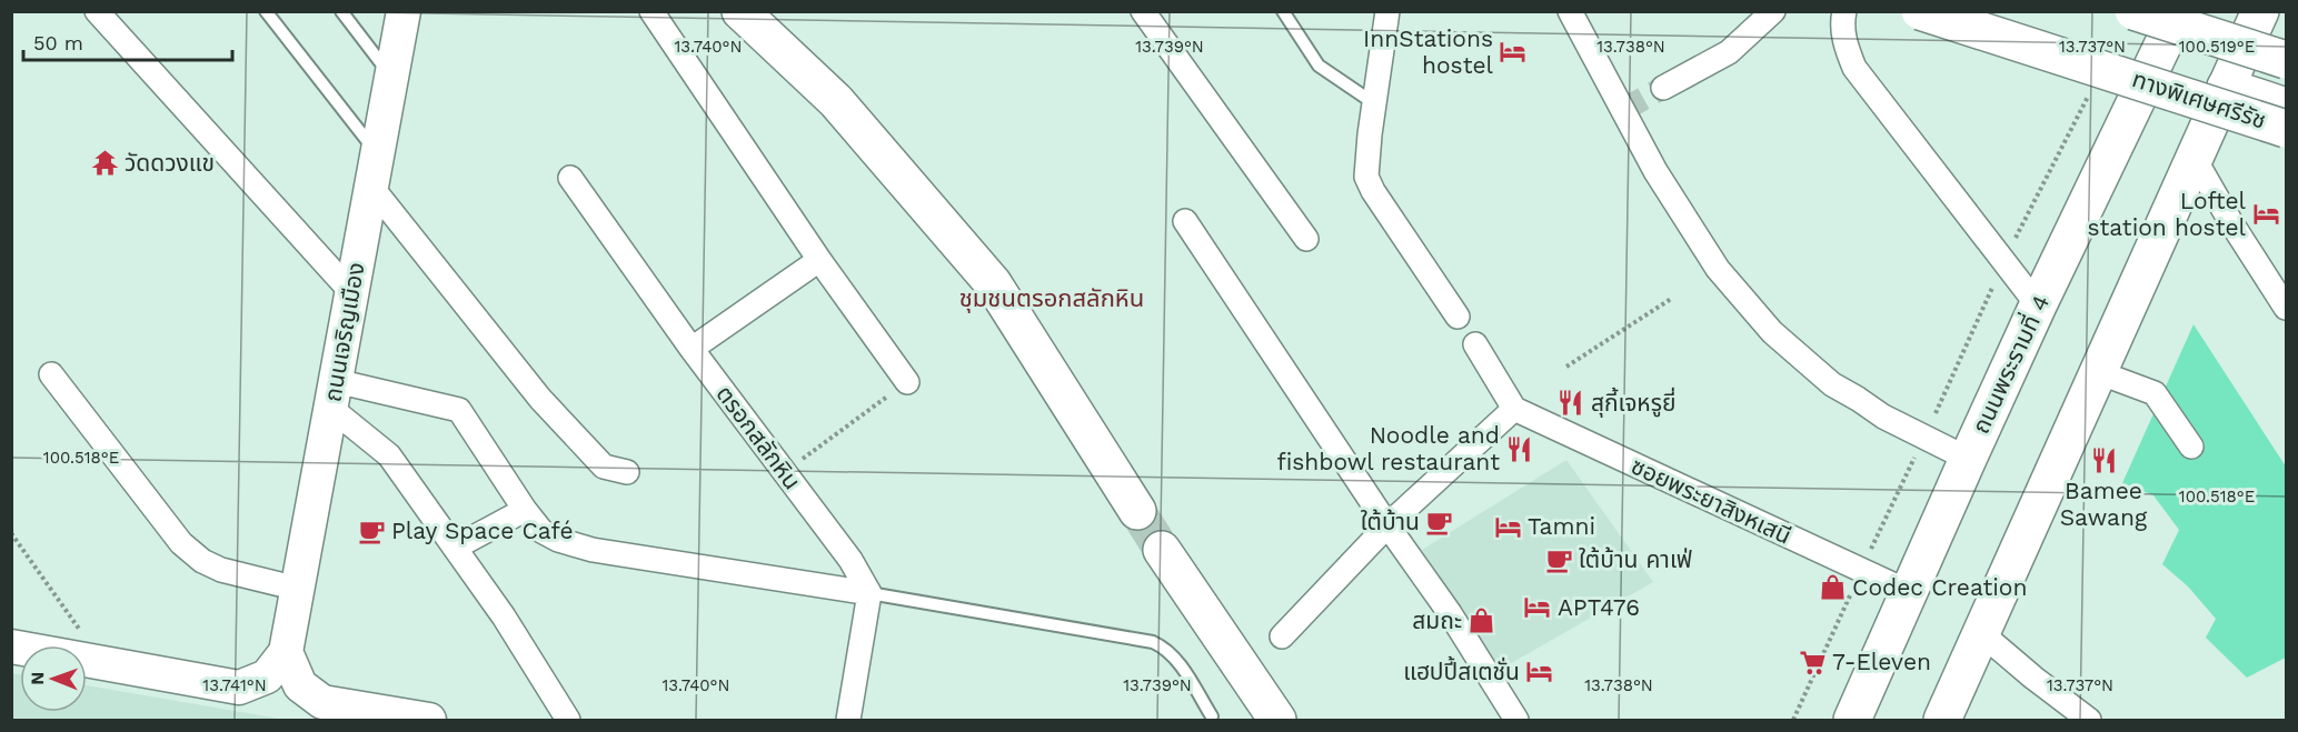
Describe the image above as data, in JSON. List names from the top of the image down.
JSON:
{
  "streets": {
    "main road": ["ทางพิเศษศรีรัช", "ถนนพระรามที่ 4"],
    "street": ["ถนนเจริญเมือง", "ตรอกสลักหิน", "ซอยพระยาสิงหเสนี"]
  },
  "crossings": [
    ["ถนนพระรามที่ 4", "ซอยพระยาสิงหเสนี"]
  ],
  "districts": ["ชุมชนตรอกสลักหิน"],
  "places": {
    "hotel": [
      "InnStations hostel",
      "Loftel station hostel",
      "Tamni",
      "APT476",
      "แฮปปี้สเตชั่น"
    ],
    "temple": ["วัดดวงแข"],
    "restaurant": ["สุกี้เจหรูยี่", "Noodle and fishbowl restaurant", "Bamee Sawang"],
    "cafe": ["ใต้บ้าน", "Play Space Café", "ใต้บ้าน คาเฟ่"],
    "shop": ["Codec Creation", "สมถะ"],
    "supermarket": ["7-Eleven"]
  },
  "scale_bar": "50 m",
  "north": "left",
  "coordinates": [
    "100.519°E",
    "13.740°N",
    "13.739°N",
    "13.738°N",
    "13.737°N",
    "100.518°E",
    "13.741°N"
  ]
}
